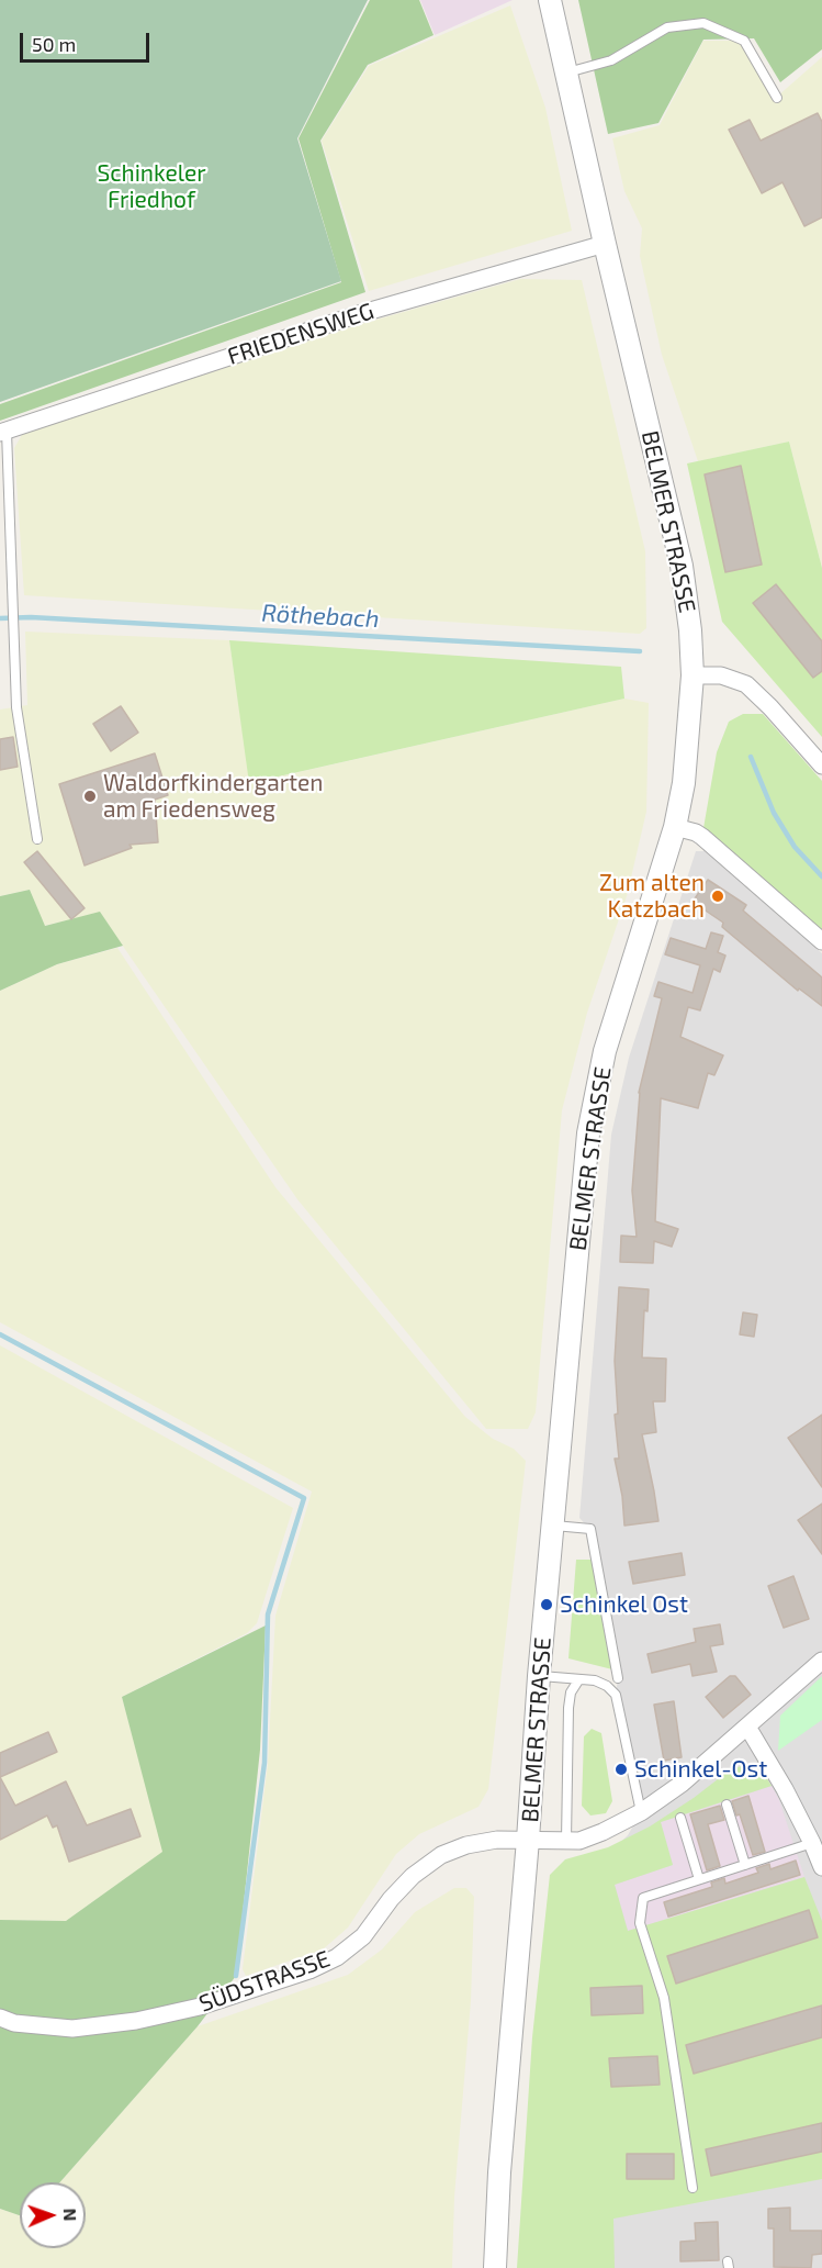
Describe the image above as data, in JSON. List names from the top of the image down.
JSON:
{
  "streets": {
    "street": ["FRIEDENSWEG", "BELMER STRASSE", "SÜDSTRASSE"]
  },
  "crossings": [
    ["FRIEDENSWEG", "BELMER STRASSE"],
    ["BELMER STRASSE", "SÜDSTRASSE"]
  ],
  "water": ["Röthebach"],
  "parks": ["Schinkeler Friedhof"],
  "places": [
    "Waldorfkindergarten am Friedensweg",
    "Zum alten Katzbach",
    "Schinkel Ost",
    "Schinkel-Ost"
  ],
  "scale_bar": "50 m",
  "north": "right"
}
